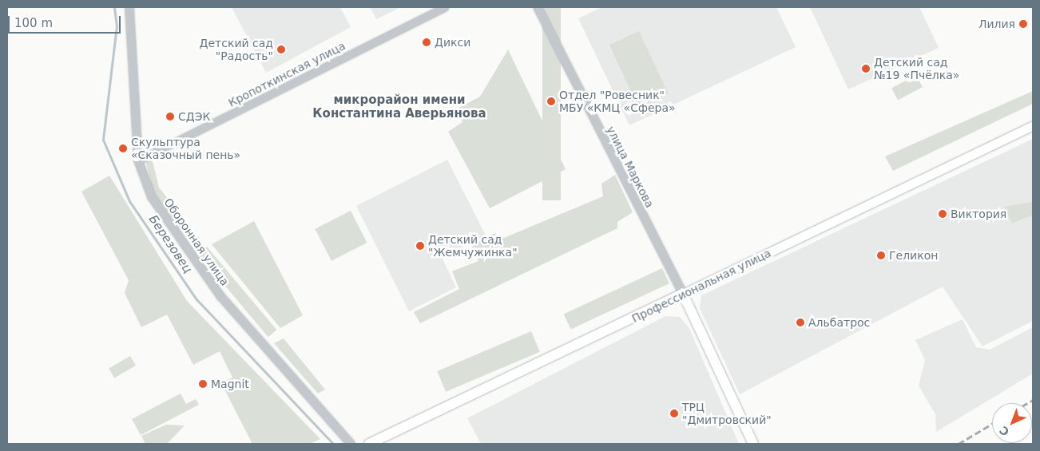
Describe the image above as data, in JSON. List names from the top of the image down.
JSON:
{
  "streets": {
    "main road": ["Профессиональная улица"],
    "street": ["Кропоткинская улица", "улица Маркова", "Оборонная улица"]
  },
  "crossings": [
    ["Кропоткинская улица", "Оборонная улица"],
    ["улица Маркова", "Профессиональная улица"]
  ],
  "districts": ["микрорайон имени Константина Аверьянова"],
  "water": ["Березовец"],
  "places": [
    "Лилия",
    "Дикси",
    "Детский сад \"Радость\"",
    "Детский сад №19 «Пчёлка»",
    "Отдел \"Ровесник\" МБУ «КМЦ «Сфера»",
    "СДЭК",
    "Скульптура «Сказочный пень»",
    "Виктория",
    "Детский сад \"Жемчужинка\"",
    "Геликон",
    "Альбатрос",
    "Magnit",
    "ТРЦ \"Дмитровский\""
  ],
  "scale_bar": "100 m",
  "north": "bottom left"
}
